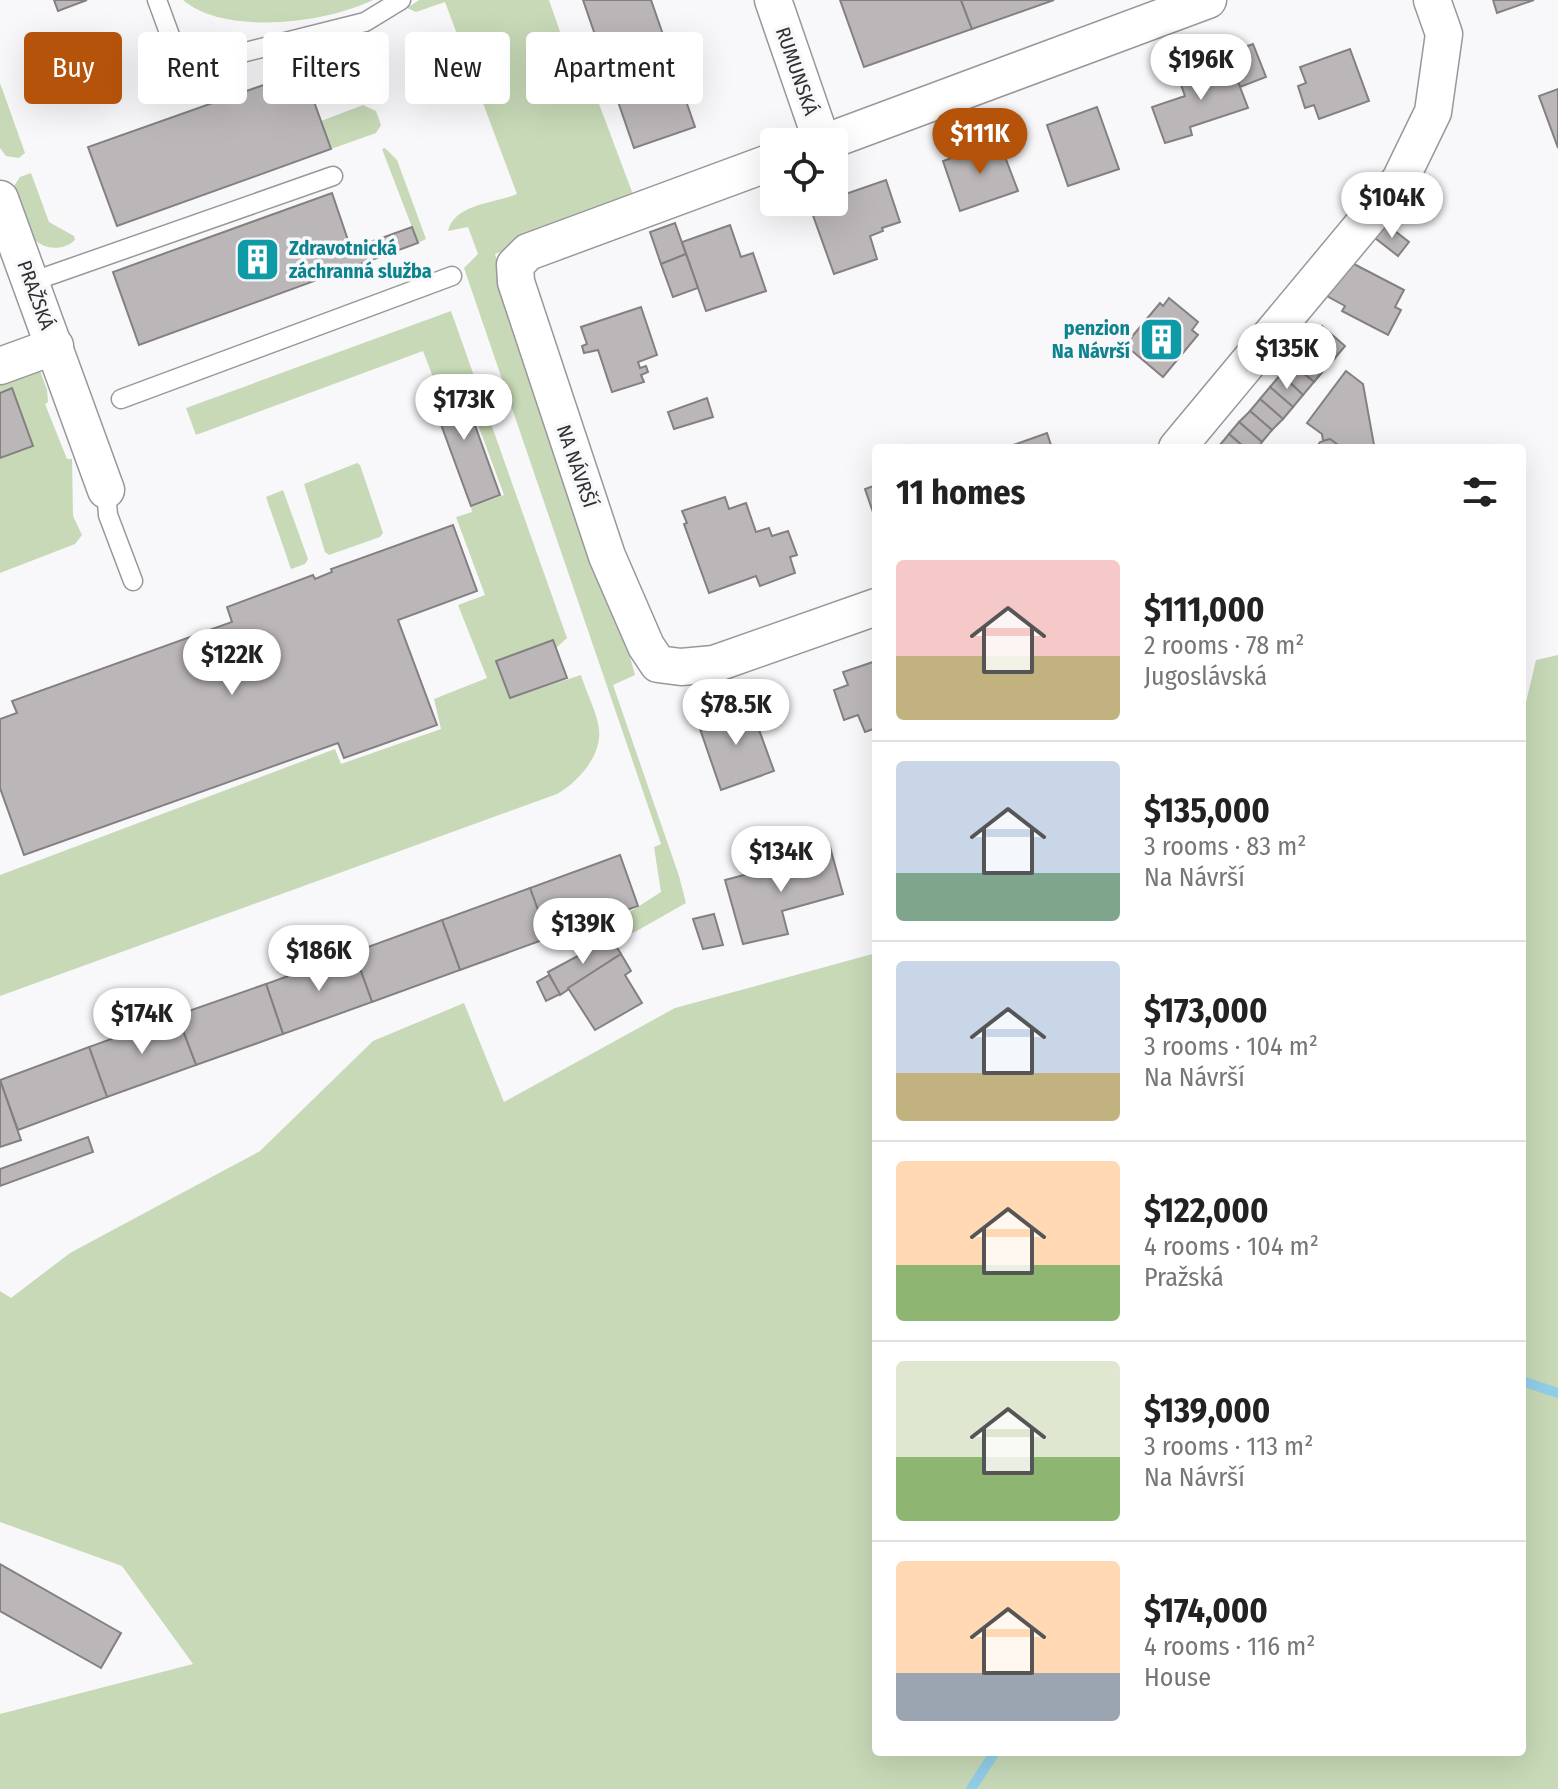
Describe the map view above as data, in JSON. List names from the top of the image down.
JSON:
{
  "streets": {
    "street": ["RUMUNSKÁ", "PRAŽSKÁ", "NA NÁVRŠÍ"]
  },
  "places": {
    "building": ["Zdravotnická záchranná služba", "penzion Na Návrší"]
  },
  "page": {
    "chip": [
      "Buy",
      "Rent",
      "Filters",
      "New",
      "Apartment"
    ],
    "price": [
      "$196K",
      "$111K",
      "$104K",
      "$135K",
      "$173K",
      "$122K",
      "$78.5K",
      "$134K",
      "$139K",
      "$186K",
      "$174K"
    ],
    "heading": "11 homes",
    "list": [
      {
        "name": "$111,000",
        "note": "2 rooms · 78 m² · Jugoslávská"
      },
      {
        "name": "$135,000",
        "note": "3 rooms · 83 m² · Na Návrší"
      },
      {
        "name": "$173,000",
        "note": "3 rooms · 104 m² · Na Návrší"
      },
      {
        "name": "$122,000",
        "note": "4 rooms · 104 m² · Pražská"
      },
      {
        "name": "$139,000",
        "note": "3 rooms · 113 m² · Na Návrší"
      },
      {
        "name": "$174,000",
        "note": "4 rooms · 116 m² · House"
      }
    ]
  }
}
